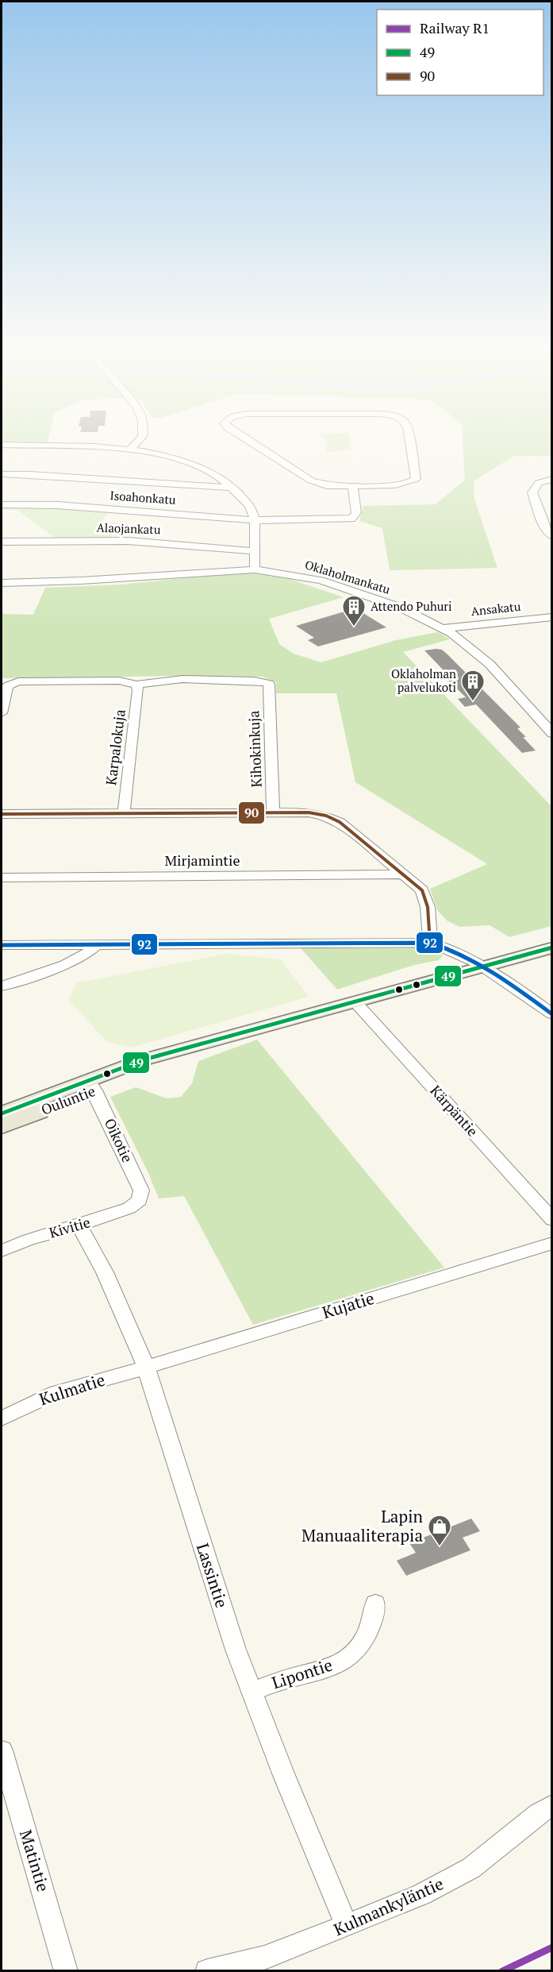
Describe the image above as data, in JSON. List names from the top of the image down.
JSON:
{
  "streets": {
    "main road": ["Ouluntie"],
    "street": [
      "Isoahonkatu",
      "Alaojankatu",
      "Oklaholmankatu",
      "Ansakatu",
      "Karpalokuja",
      "Kihokinkuja",
      "Mirjamintie",
      "Kärpäntie",
      "Oikotie",
      "Kivitie",
      "Kujatie",
      "Kulmatie",
      "Lassintie",
      "Lipontie",
      "Matintie",
      "Kulmankyläntie"
    ]
  },
  "crossings": [
    ["Oklaholmankatu", "Ansakatu"],
    ["Karpalokuja", "Kihokinkuja"],
    ["Ouluntie", "Kärpäntie"],
    ["Ouluntie", "Oikotie"],
    ["Oikotie", "Kivitie"],
    ["Kivitie", "Lassintie"],
    ["Kujatie", "Kulmatie"],
    ["Kujatie", "Lassintie"],
    ["Kulmatie", "Lassintie"],
    ["Lassintie", "Lipontie"],
    ["Lassintie", "Kulmankyläntie"]
  ],
  "places": {
    "building": ["Attendo Puhuri", "Oklaholman palvelukoti"],
    "shop": ["Lapin Manuaaliterapia"]
  },
  "lines": [
    "transit line 90",
    "transit line 92",
    "transit line 49",
    "rail line R1"
  ],
  "legend": ["Railway R1", "49", "90"]
}
